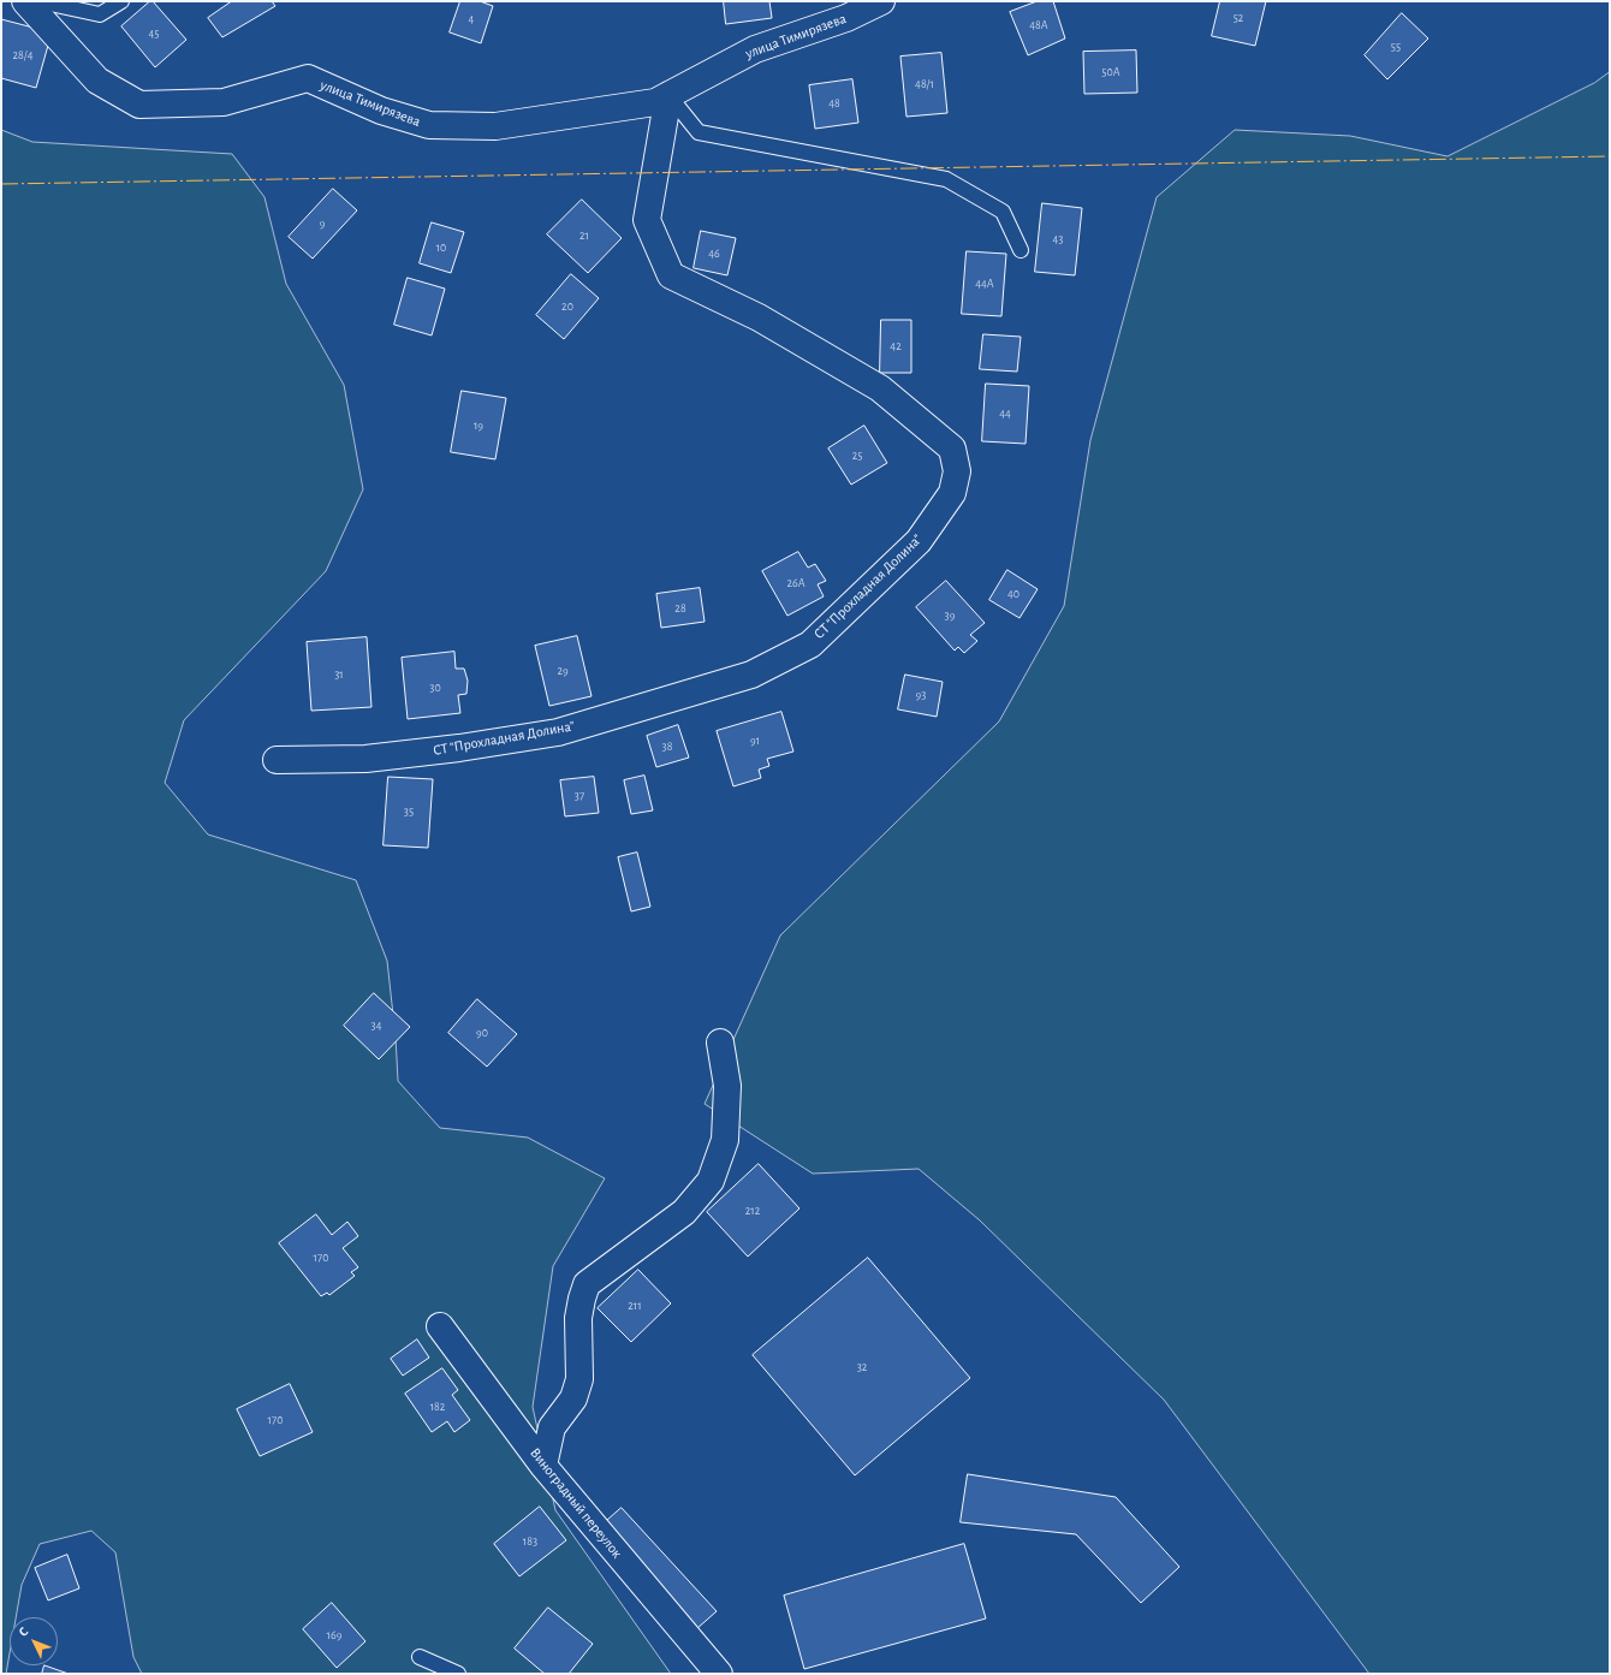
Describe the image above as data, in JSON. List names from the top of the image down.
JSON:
{
  "streets": {
    "street": ["улица Тимирязева", "СТ \"Прохладная Долина\"", "Виноградный переулок"]
  },
  "crossings": [
    ["улица Тимирязева", "СТ \"Прохладная Долина\""]
  ],
  "house_numbers": [
    "52",
    "4",
    "48А",
    "45",
    "55",
    "28/4",
    "50А",
    "48/1",
    "48",
    "9",
    "21",
    "43",
    "10",
    "46",
    "44А",
    "20",
    "42",
    "44",
    "19",
    "25",
    "26А",
    "40",
    "28",
    "39",
    "29",
    "31",
    "30",
    "93",
    "91",
    "38",
    "37",
    "35",
    "34",
    "90",
    "212",
    "170",
    "211",
    "32",
    "182",
    "170",
    "183",
    "169"
  ],
  "north": "top left"
}
